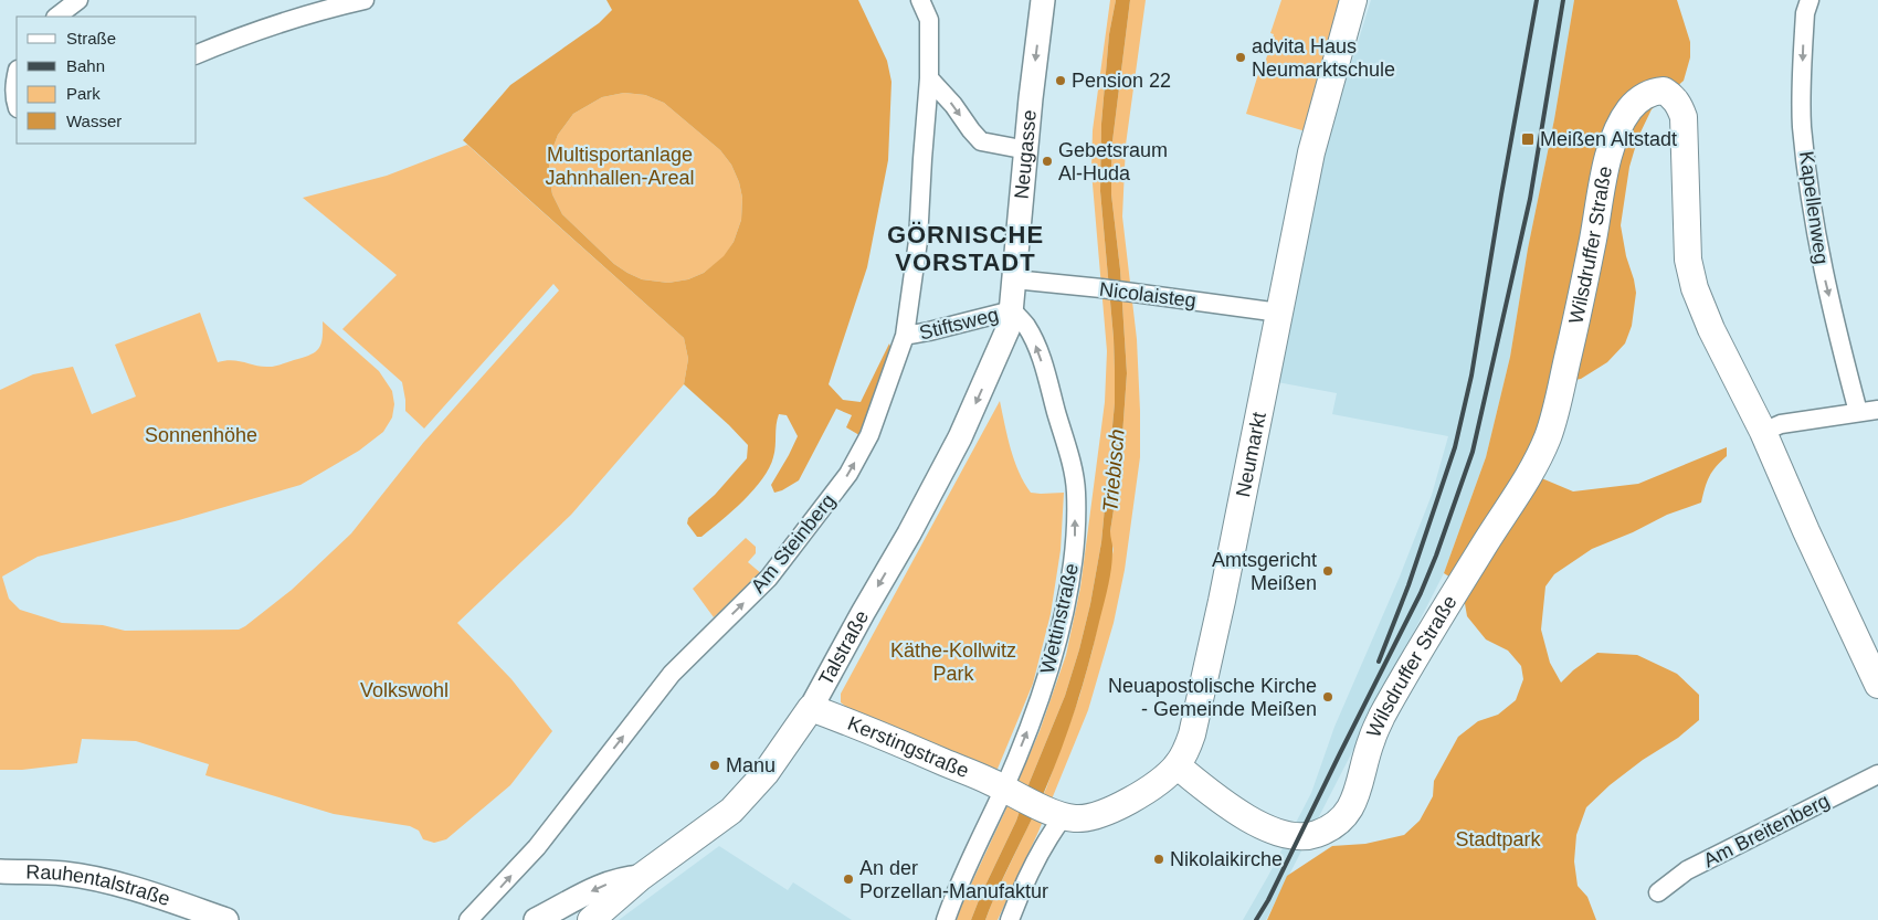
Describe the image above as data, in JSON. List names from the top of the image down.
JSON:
{
  "streets": {
    "main road": [
      "Wilsdruffer Straße",
      "Neumarkt",
      "Talstraße",
      "Kerstingstraße"
    ],
    "street": [
      "Neugasse",
      "Kapellenweg",
      "Nicolaisteg",
      "Stiftsweg",
      "Am Steinberg",
      "Wettinstraße",
      "Am Breitenberg",
      "Rauhentalstraße"
    ]
  },
  "crossings": [
    ["Neugasse", "Nicolaisteg"],
    ["Neugasse", "Stiftsweg"],
    ["Neugasse", "Wettinstraße"],
    ["Neugasse", "Talstraße"],
    ["Wilsdruffer Straße", "Neumarkt"],
    ["Nicolaisteg", "Neumarkt"],
    ["Stiftsweg", "Am Steinberg"],
    ["Stiftsweg", "Wettinstraße"],
    ["Stiftsweg", "Talstraße"],
    ["Neumarkt", "Kerstingstraße"],
    ["Wettinstraße", "Talstraße"],
    ["Wettinstraße", "Kerstingstraße"],
    ["Talstraße", "Kerstingstraße"]
  ],
  "one_way": [
    "Neugasse",
    "Kapellenweg",
    "Am Steinberg",
    "Wettinstraße",
    "Talstraße"
  ],
  "districts": ["GÖRNISCHE VORSTADT"],
  "water": ["Triebisch"],
  "parks": [
    "Multisportanlage Jahnhallen-Areal",
    "Sonnenhöhe",
    "Käthe-Kollwitz Park",
    "Volkswohl",
    "Stadtpark"
  ],
  "places": {
    "other": [
      "advita Haus Neumarktschule",
      "Pension 22",
      "Gebetsraum Al-Huda",
      "Amtsgericht Meißen",
      "Neuapostolische Kirche - Gemeinde Meißen",
      "Manu",
      "Nikolaikirche",
      "An der Porzellan-Manufaktur"
    ],
    "transit": ["Meißen Altstadt"]
  },
  "legend": [
    "Straße",
    "Bahn",
    "Park",
    "Wasser"
  ]
}
